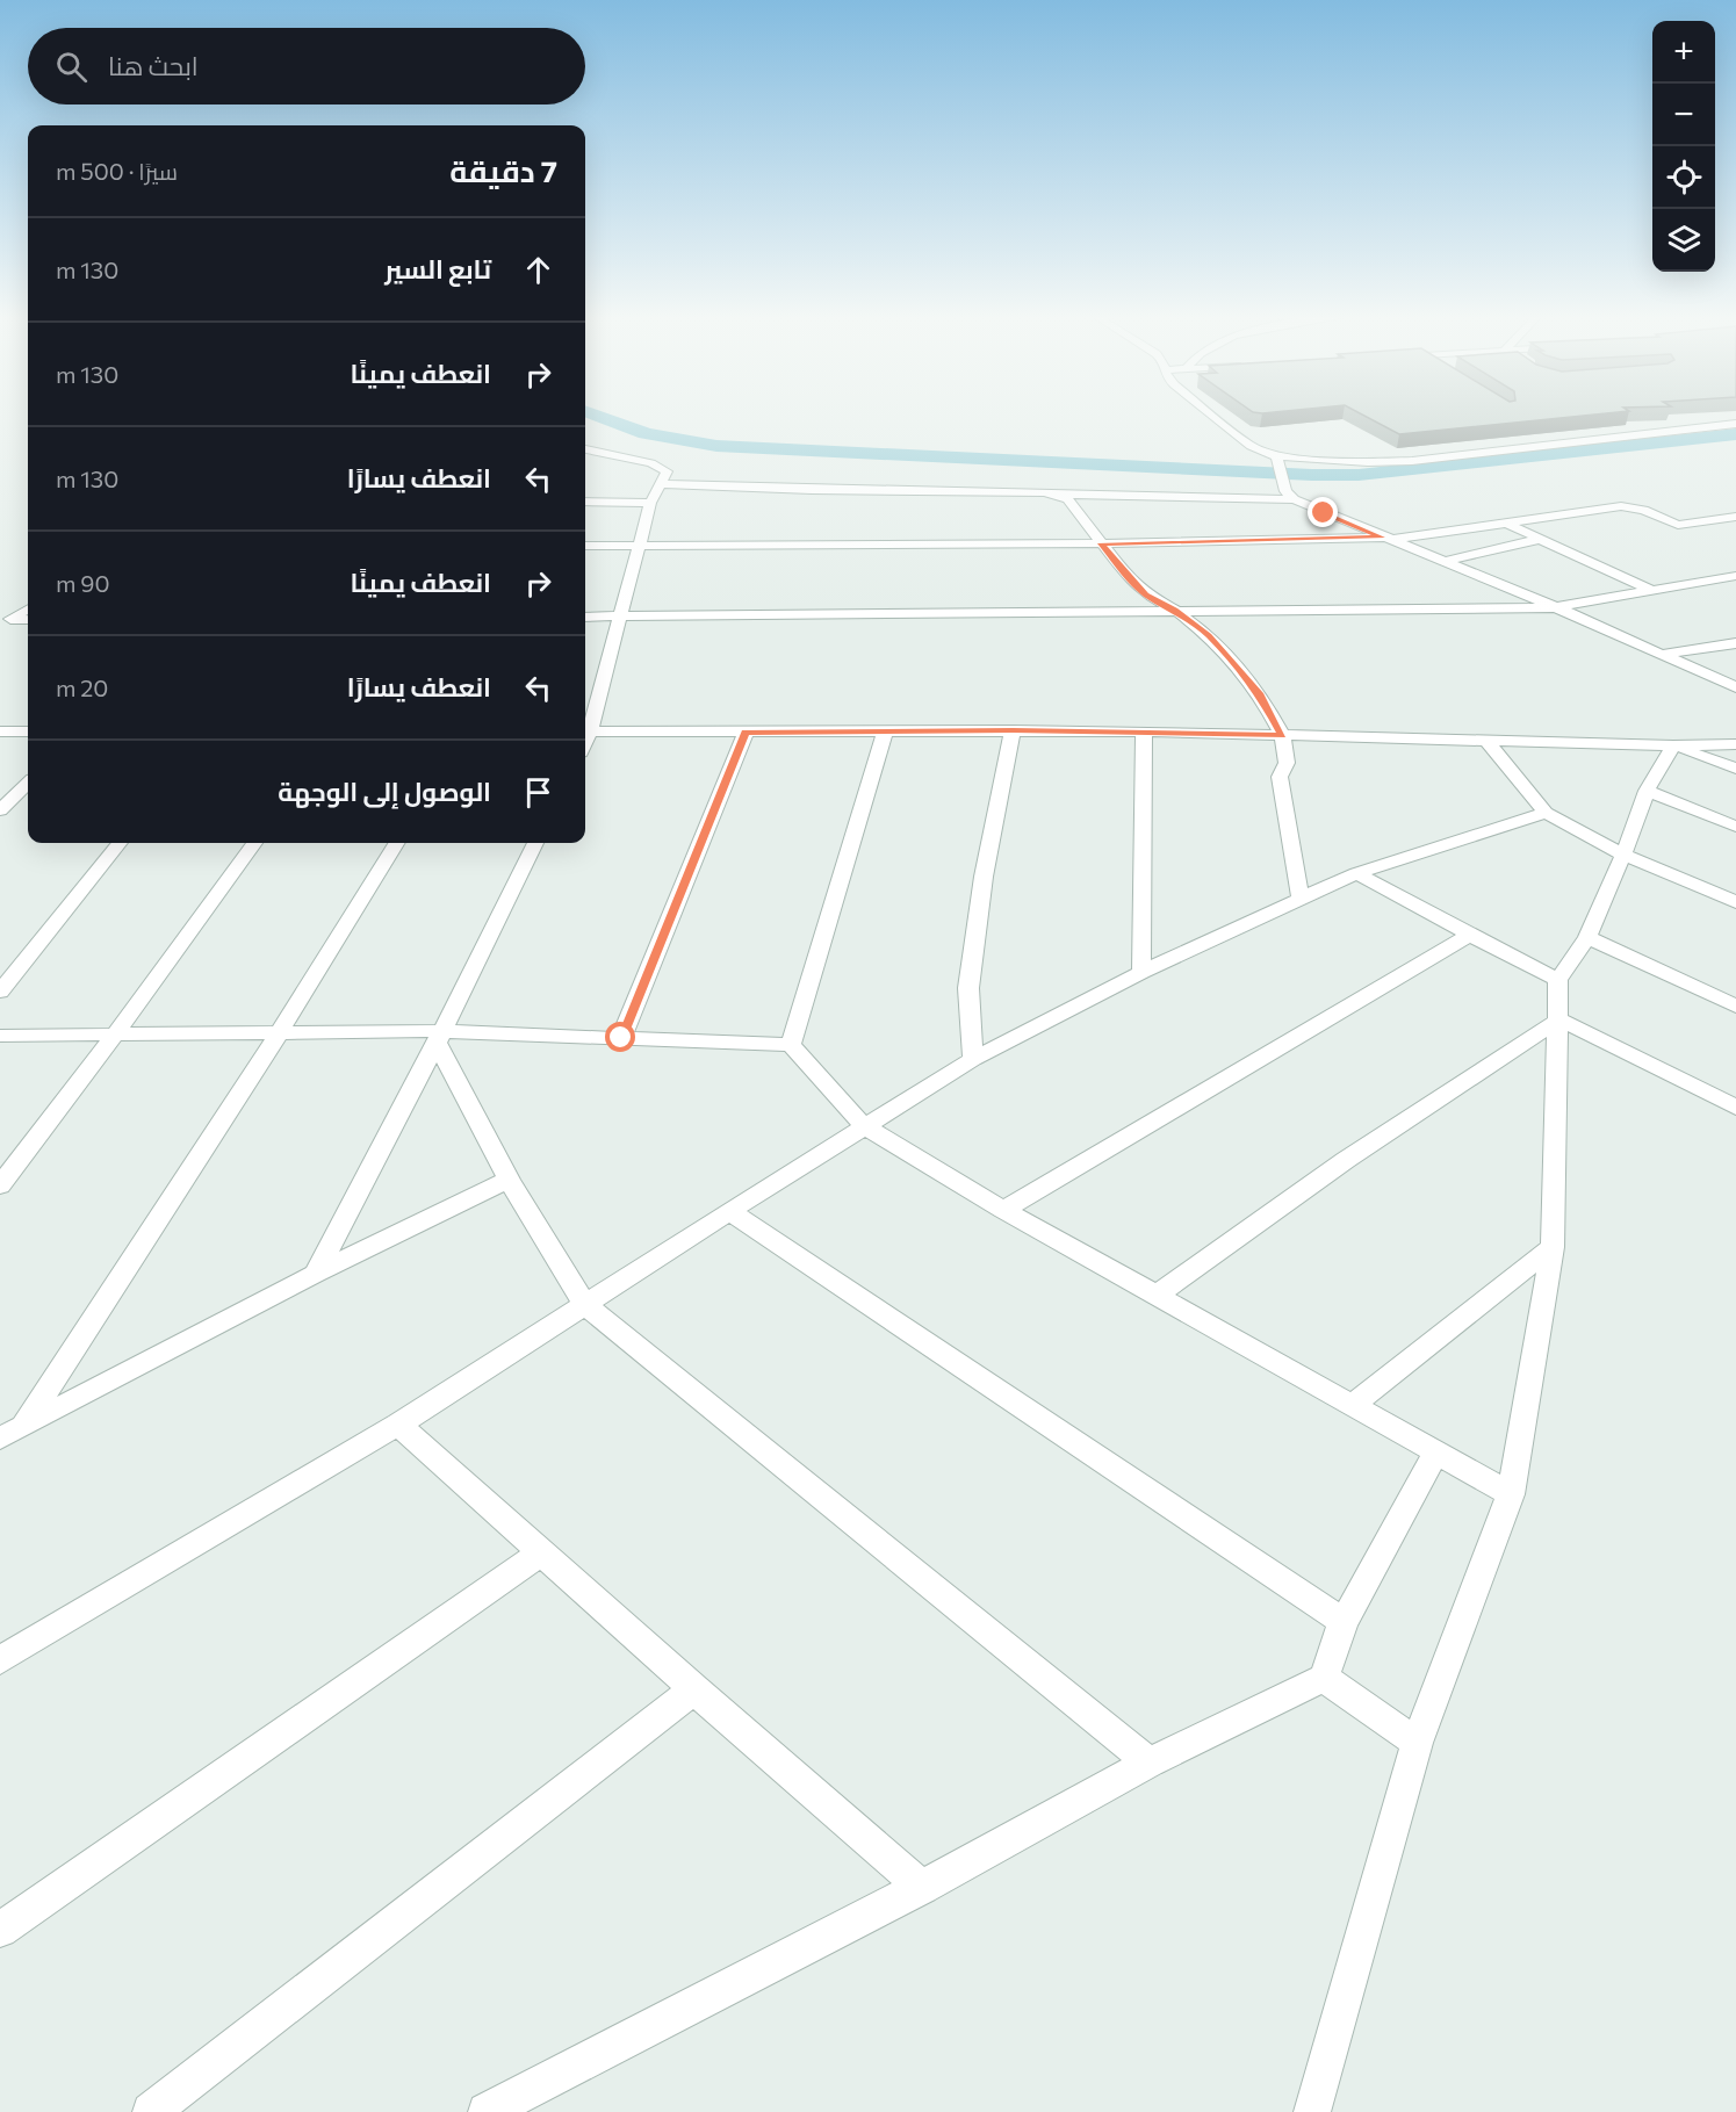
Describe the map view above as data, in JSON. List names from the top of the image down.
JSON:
{
  "page": {
    "map_buttons": ["+", "−"],
    "search": "ابحث هنا",
    "heading": ["7 دقيقة", "سيرًا · 500 m"],
    "list": [
      ["تابع السير", "130 m"],
      ["انعطف يمينًا", "130 m"],
      ["انعطف يسارًا", "130 m"],
      ["انعطف يمينًا", "90 m"],
      ["انعطف يسارًا", "20 m"],
      "الوصول إلى الوجهة"
    ]
  }
}
